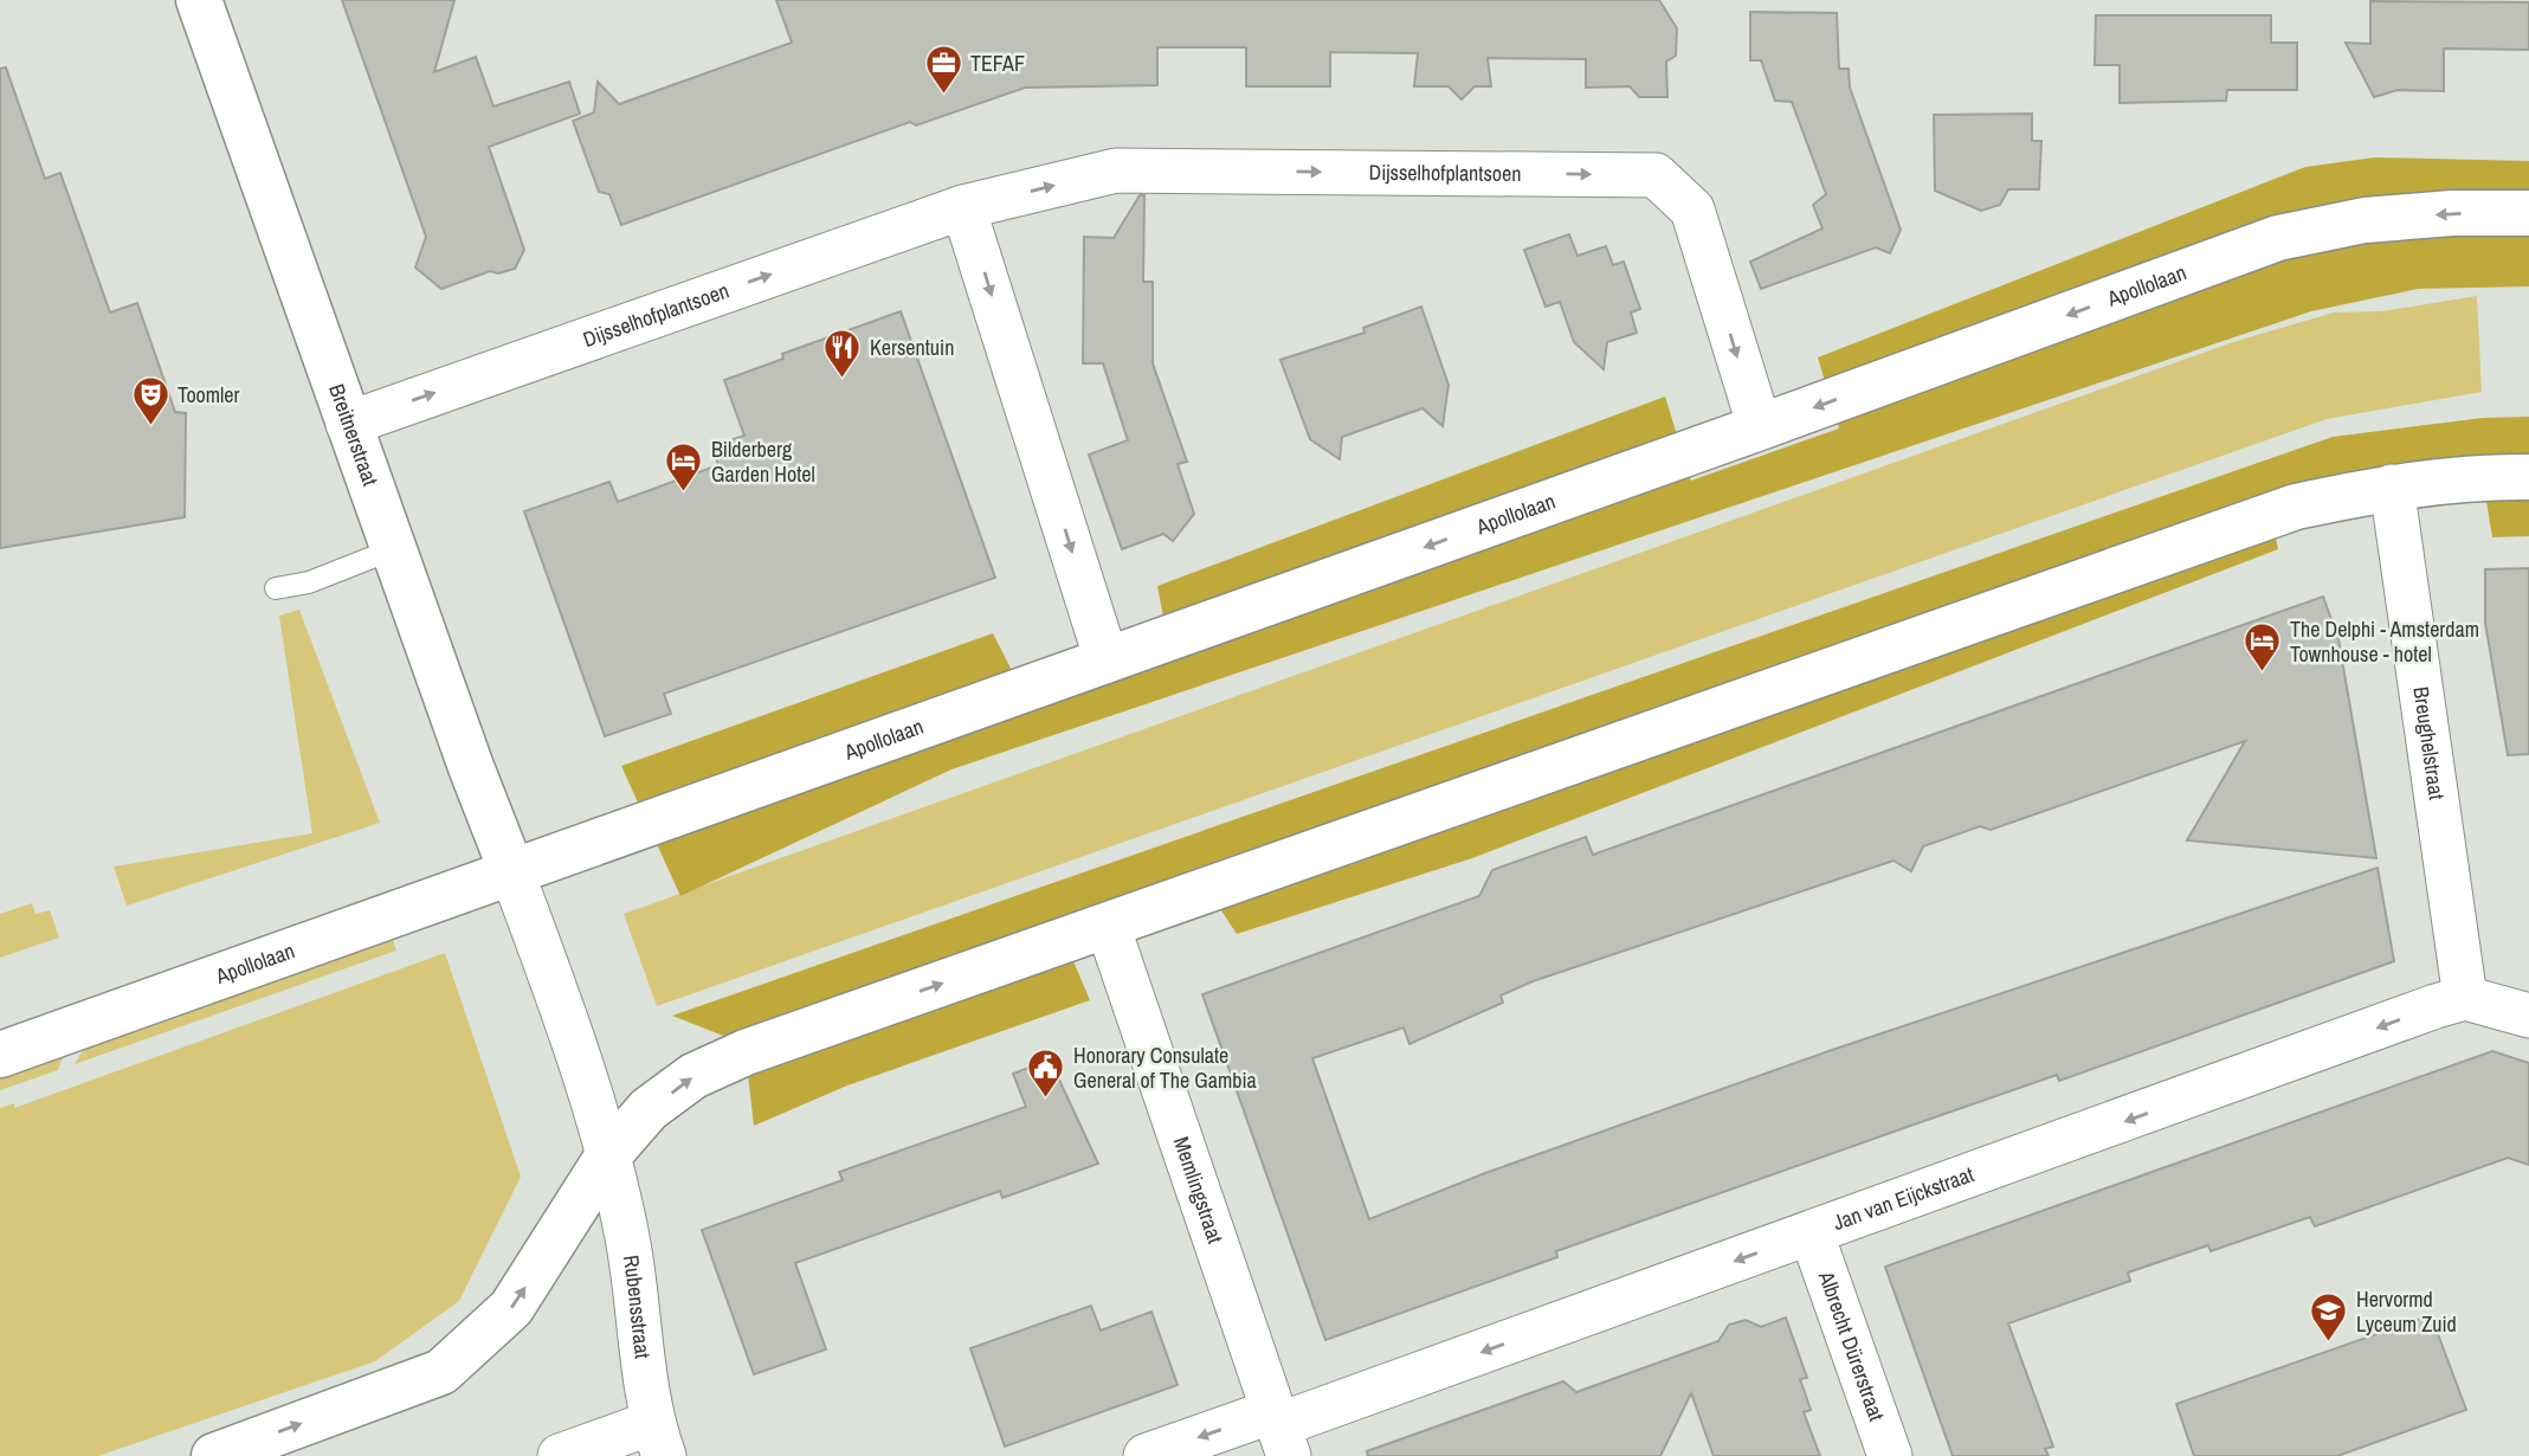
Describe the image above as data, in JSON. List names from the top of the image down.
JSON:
{
  "streets": {
    "street": [
      "Dijsselhofplantsoen",
      "Apollolaan",
      "Breitnerstraat",
      "Breughelstraat",
      "Memlingstraat",
      "Jan van Eijckstraat",
      "Rubensstraat",
      "Albrecht Dürerstraat"
    ]
  },
  "crossings": [
    ["Dijsselhofplantsoen", "Apollolaan"],
    ["Dijsselhofplantsoen", "Breitnerstraat"],
    ["Apollolaan", "Breitnerstraat"],
    ["Breughelstraat", "Jan van Eijckstraat"],
    ["Memlingstraat", "Jan van Eijckstraat"],
    ["Jan van Eijckstraat", "Albrecht Dürerstraat"]
  ],
  "one_way": ["Dijsselhofplantsoen", "Jan van Eijckstraat"],
  "places": {
    "office": ["TEFAF"],
    "restaurant": ["Kersentuin"],
    "theatre": ["Toomler"],
    "hotel": ["Bilderberg Garden Hotel", "The Delphi - Amsterdam Townhouse - hotel"],
    "public building": ["Honorary Consulate General of The Gambia"],
    "school or university": ["Hervormd Lyceum Zuid"]
  }
}
